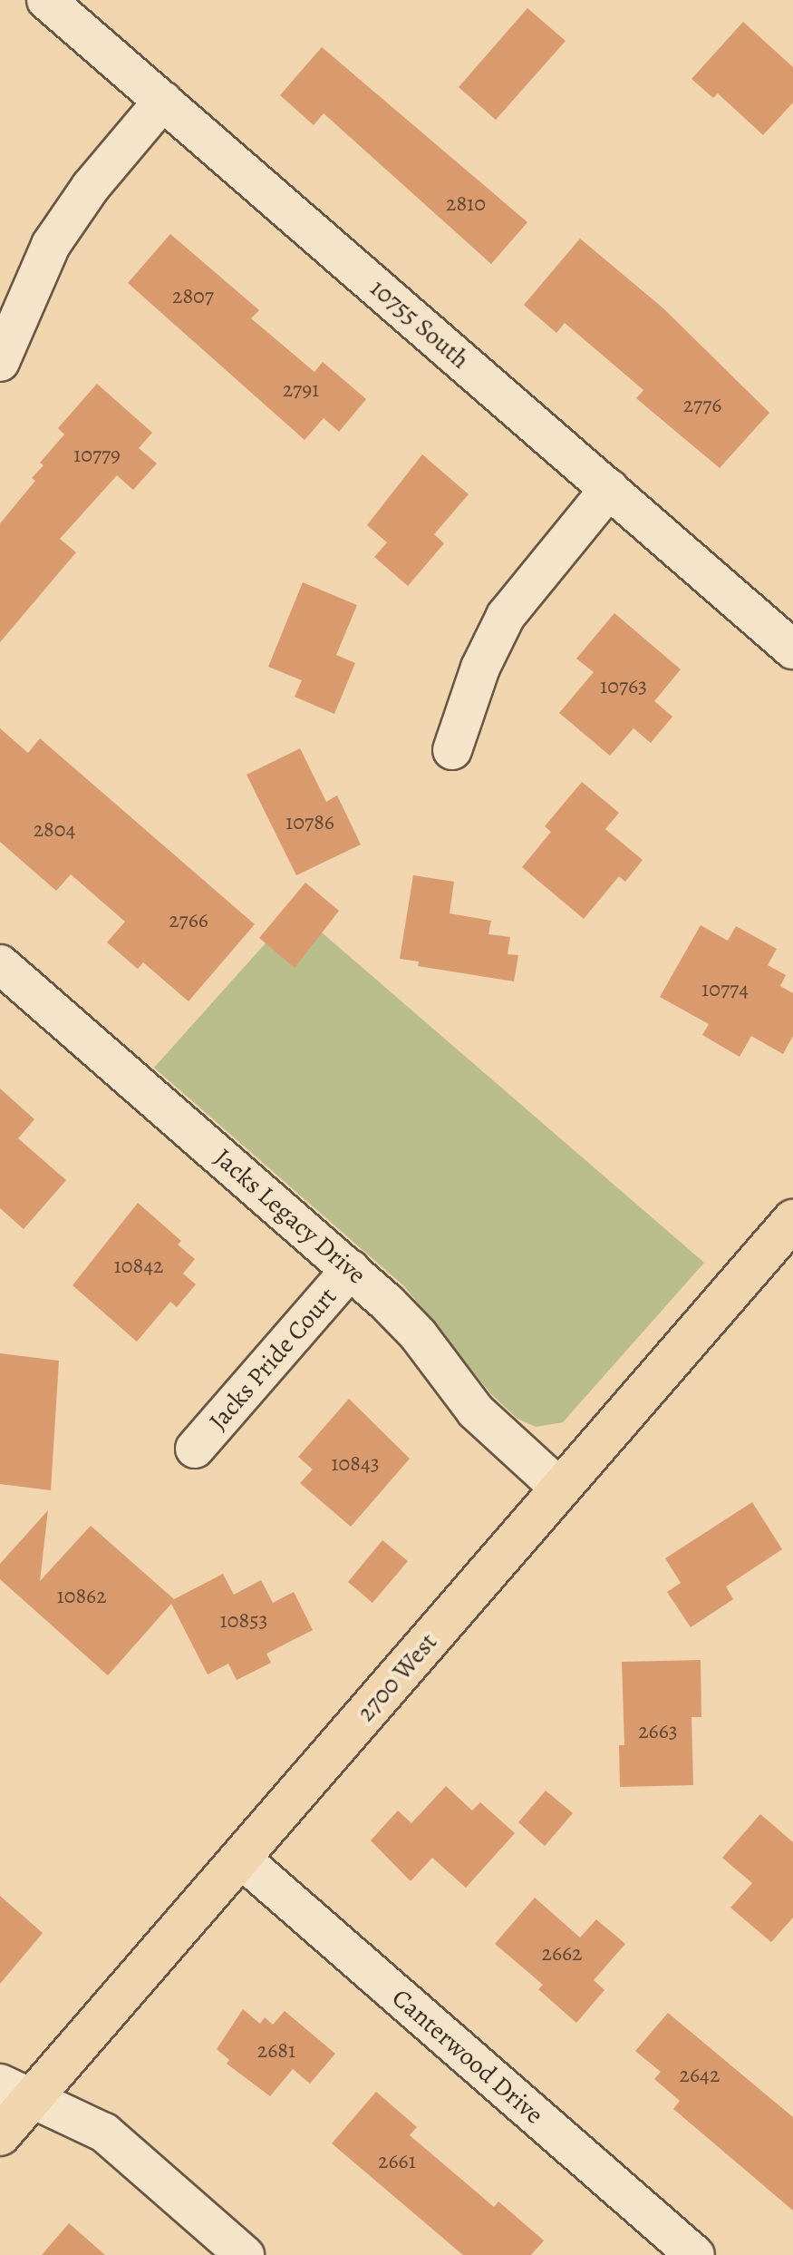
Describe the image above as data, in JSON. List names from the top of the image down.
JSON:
{
  "streets": {
    "main road": ["2700 West"],
    "street": [
      "10755 South",
      "Jacks Legacy Drive",
      "Jacks Pride Court",
      "Canterwood Drive"
    ]
  },
  "crossings": [
    ["Jacks Legacy Drive", "Jacks Pride Court"],
    ["Jacks Legacy Drive", "2700 West"],
    ["2700 West", "Canterwood Drive"]
  ],
  "house_numbers": [
    "2810",
    "2807",
    "2791",
    "2776",
    "10779",
    "10763",
    "10786",
    "2804",
    "2766",
    "10774",
    "10842",
    "10843",
    "10862",
    "10853",
    "2663",
    "2662",
    "2681",
    "2642",
    "2661"
  ]
}
